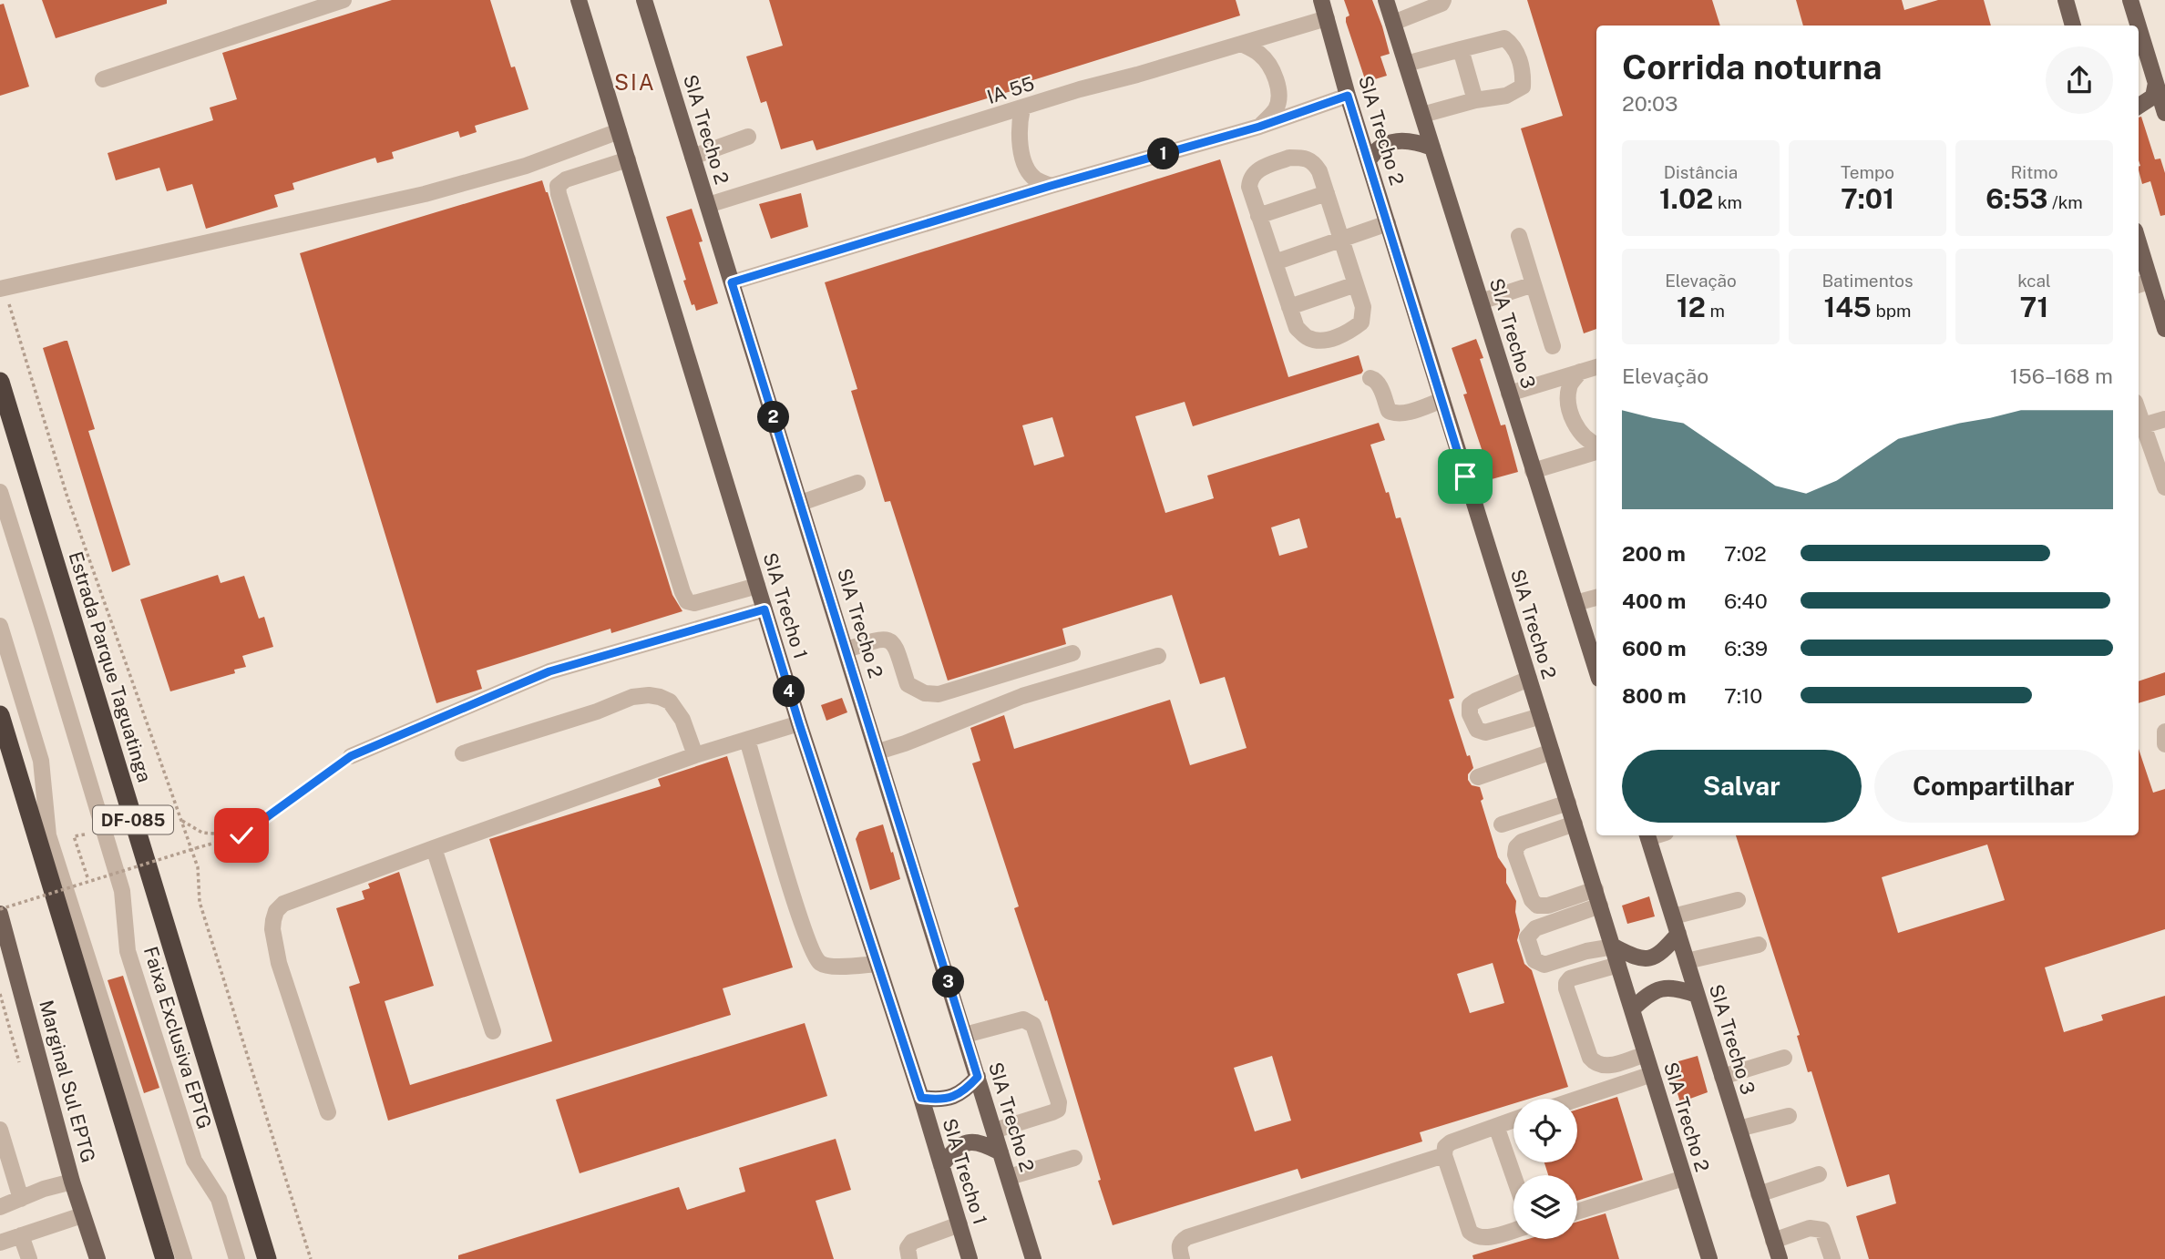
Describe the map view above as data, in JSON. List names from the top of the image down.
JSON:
{
  "streets": {
    "highway": ["Estrada Parque Taguatinga", "DF-085"],
    "main road": [
      "SIA Trecho 2",
      "SIA Trecho 3",
      "SIA Trecho 1",
      "Marginal Sul EPTG"
    ],
    "street": ["IA 55", "Faixa Exclusiva EPTG"]
  },
  "crossings": [
    ["IA 55", "SIA Trecho 2"]
  ],
  "districts": ["SIA"],
  "page": {
    "heading": ["Corrida noturna", "20:03"],
    "stats": [
      ["Distância", "1.02 km"],
      ["Tempo", "7:01"],
      ["Ritmo", "6:53 /km"],
      ["Elevação", "12 m"],
      ["Batimentos", "145 bpm"],
      ["kcal", "71"]
    ],
    "pins": [
      "1",
      "2",
      "4",
      "3"
    ],
    "chart": ["Elevação", "156–168 m"],
    "list": [
      {
        "name": "200 m",
        "note": "7:02"
      },
      {
        "name": "400 m",
        "note": "6:40"
      },
      {
        "name": "600 m",
        "note": "6:39"
      },
      {
        "name": "800 m",
        "note": "7:10"
      }
    ],
    "buttons": ["Salvar", "Compartilhar"]
  }
}
